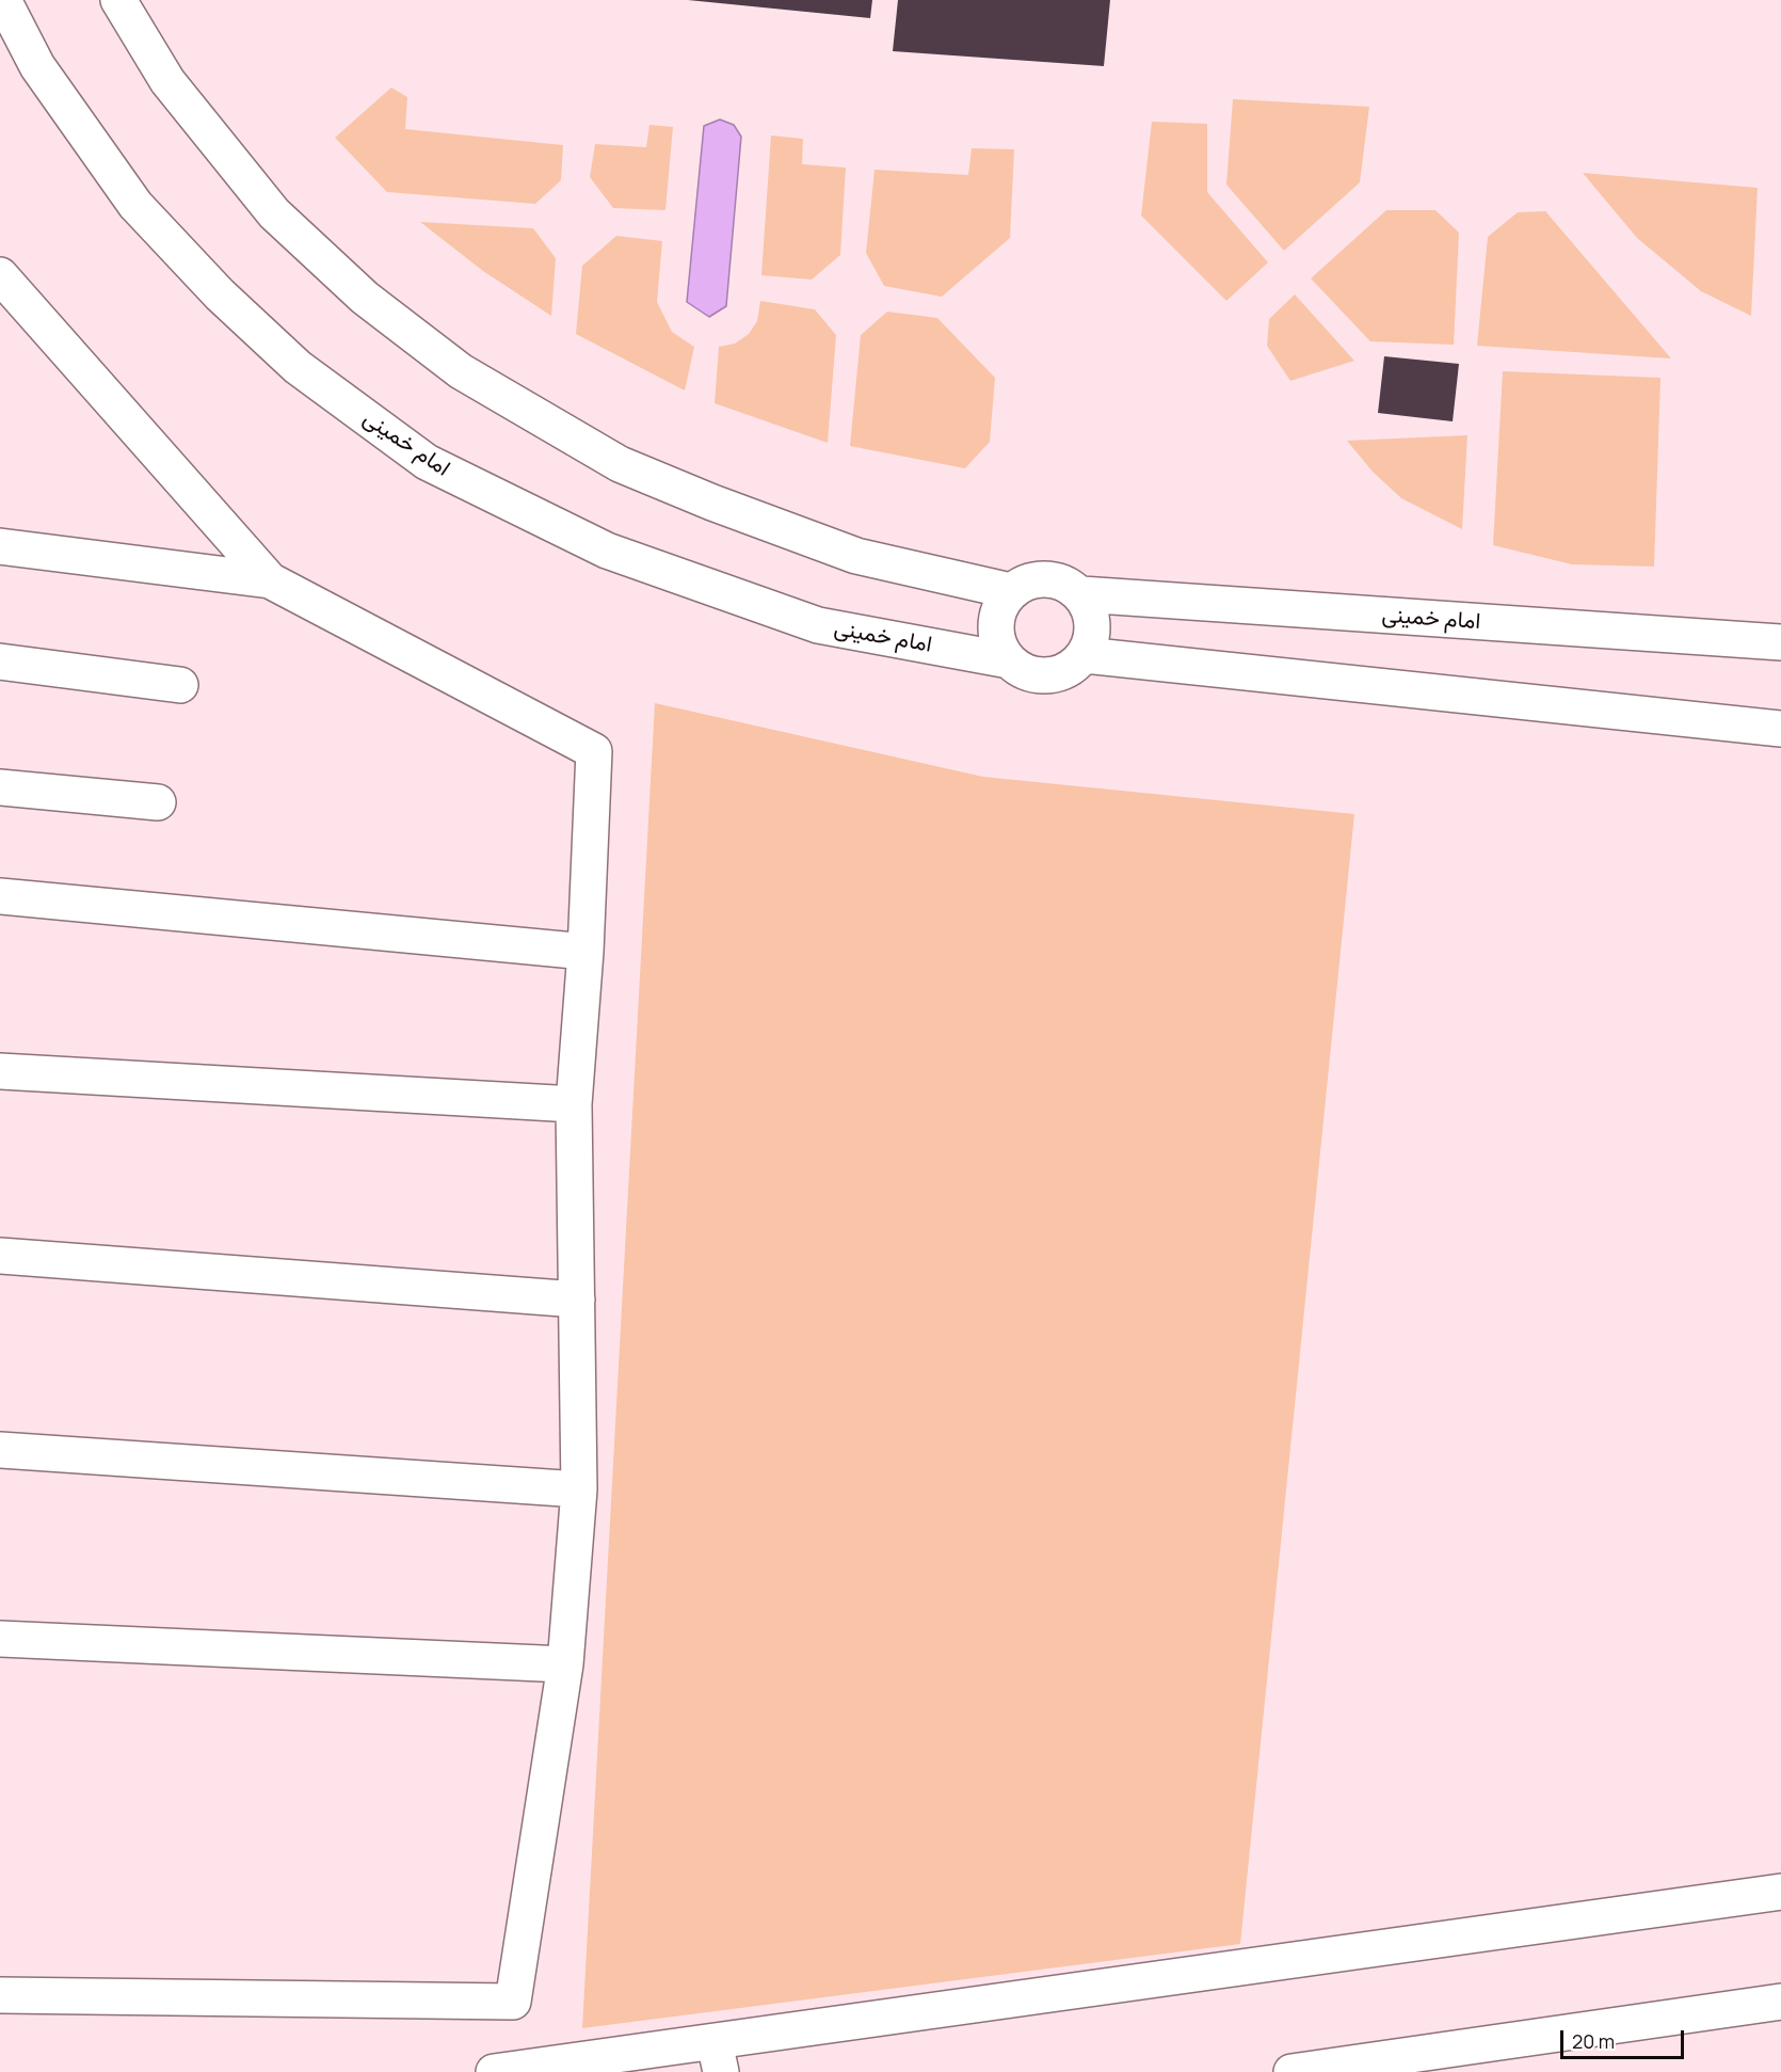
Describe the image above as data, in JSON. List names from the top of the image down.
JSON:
{
  "streets": {
    "street": ["امام خمینی"]
  },
  "scale_bar": "20 m"
}
